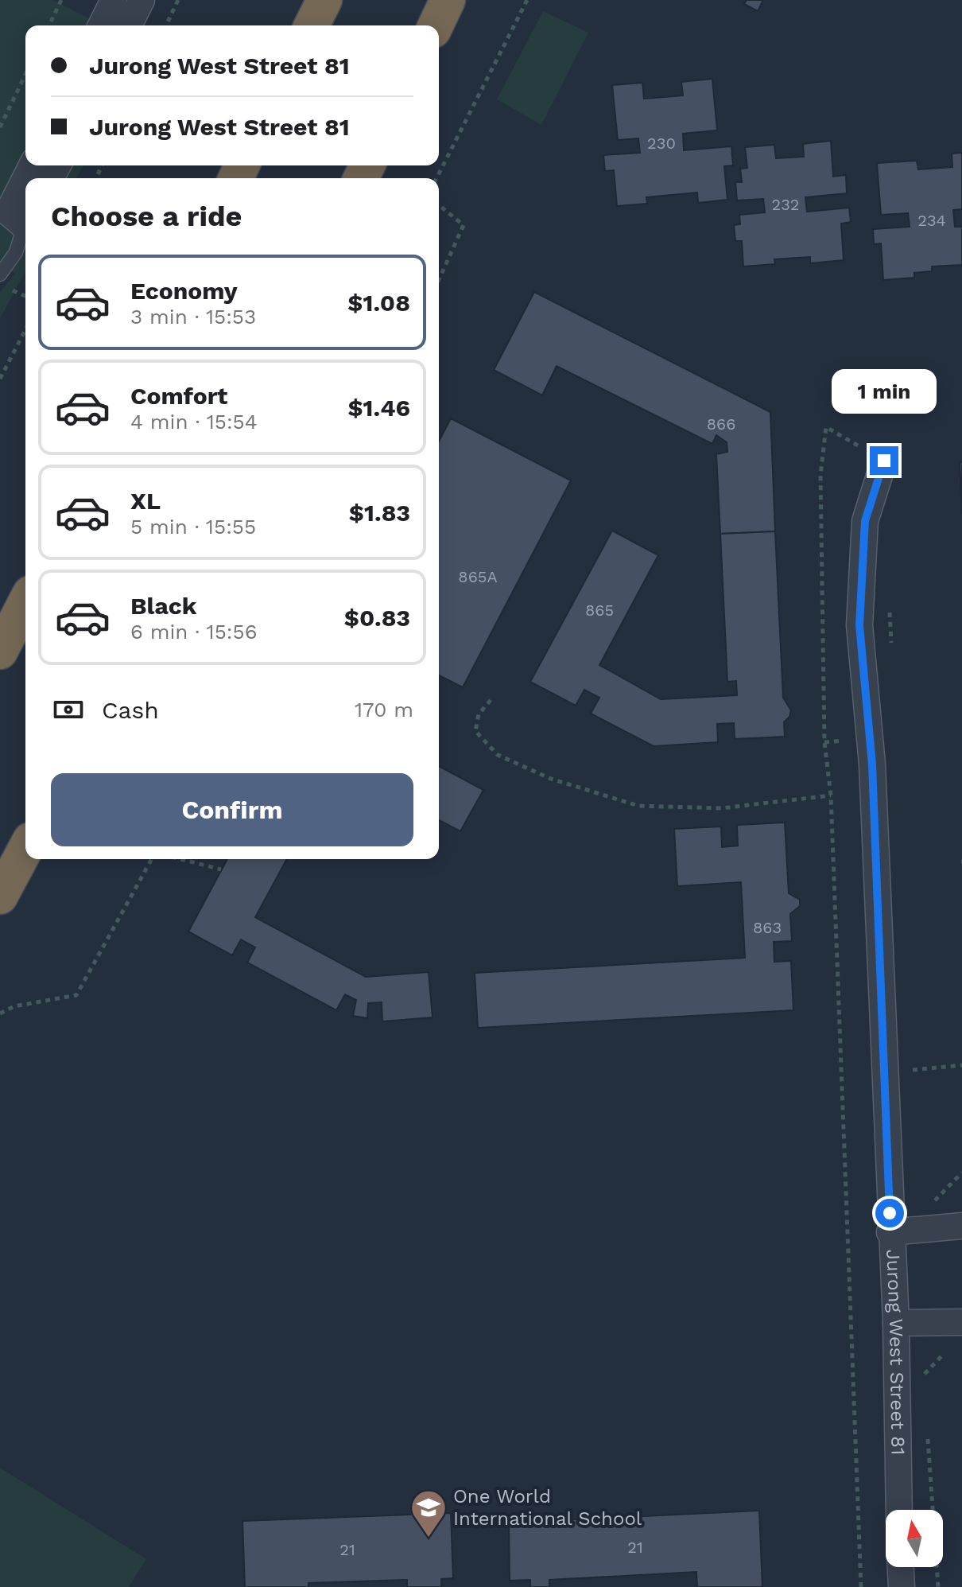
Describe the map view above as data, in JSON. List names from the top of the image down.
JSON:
{
  "streets": {
    "street": ["Jurong West Street 81"]
  },
  "places": {
    "school or university": ["One World International School"]
  },
  "house_numbers": [
    "230",
    "232",
    "234",
    "866",
    "865A",
    "865",
    "863",
    "21",
    "21"
  ],
  "north": "top",
  "page": {
    "banner": ["Jurong West Street 81", "Jurong West Street 81"],
    "heading": "Choose a ride",
    "list": [
      {
        "name": "Economy",
        "note": "3 min · 15:53",
        "value": "$1.08"
      },
      {
        "name": "Comfort",
        "note": "4 min · 15:54",
        "value": "$1.46"
      },
      {
        "name": "XL",
        "note": "5 min · 15:55",
        "value": "$1.83"
      },
      {
        "name": "Black",
        "note": "6 min · 15:56",
        "value": "$0.83"
      }
    ],
    "bubble": "1 min",
    "pay": ["Cash", "170 m"],
    "buttons": "Confirm"
  }
}
